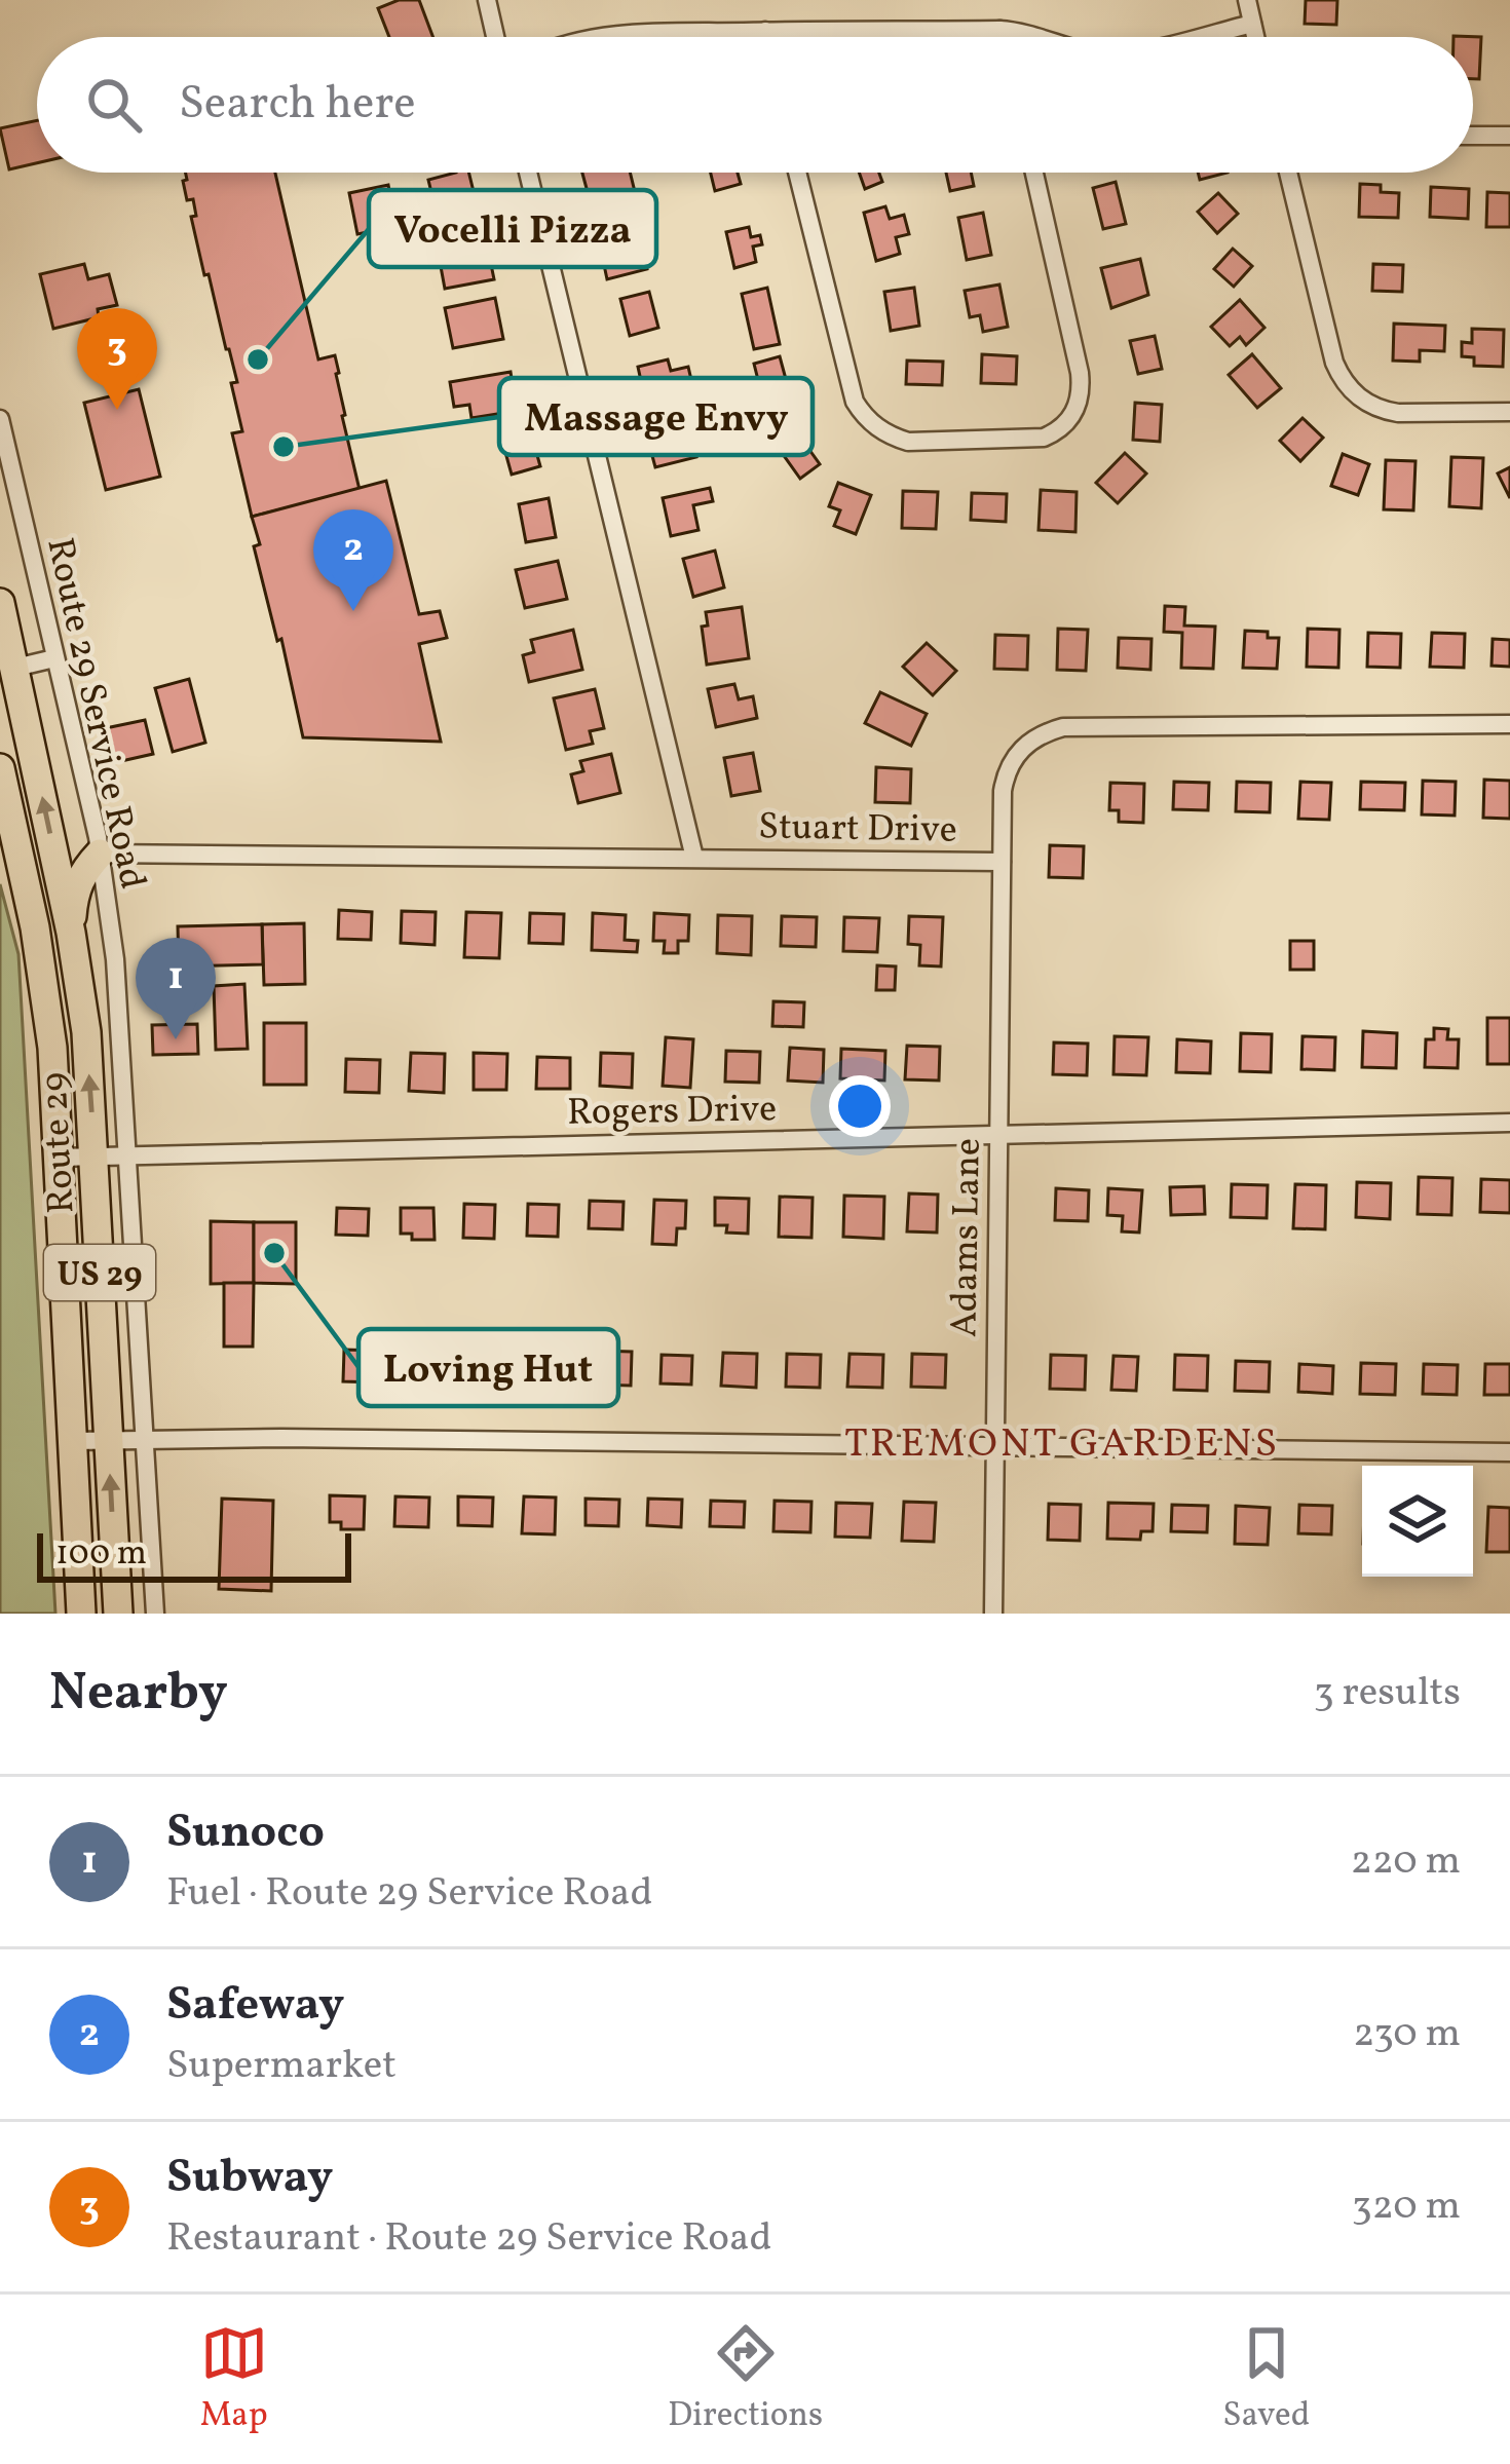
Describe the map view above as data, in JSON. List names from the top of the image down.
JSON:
{
  "streets": {
    "main road": ["Route 29", "US 29"],
    "street": [
      "Route 29 Service Road",
      "Stuart Drive",
      "Rogers Drive",
      "Adams Lane"
    ]
  },
  "crossings": [
    ["Route 29 Service Road", "Stuart Drive"],
    ["Route 29 Service Road", "Rogers Drive"],
    ["Stuart Drive", "Adams Lane"],
    ["Rogers Drive", "Route 29"],
    ["Rogers Drive", "Adams Lane"]
  ],
  "districts": ["TREMONT GARDENS"],
  "places": ["Vocelli Pizza", "Massage Envy", "Loving Hut"],
  "scale_bar": "100 m",
  "page": {
    "search": "Search here",
    "pins": ["3", "2", "1"],
    "scale": "100 m",
    "heading": ["Nearby", "3 results"],
    "list": [
      {
        "mark": "1",
        "name": "Sunoco",
        "note": "Fuel · Route 29 Service Road",
        "value": "220 m"
      },
      {
        "mark": "2",
        "name": "Safeway",
        "note": "Supermarket",
        "value": "230 m"
      },
      {
        "mark": "3",
        "name": "Subway",
        "note": "Restaurant · Route 29 Service Road",
        "value": "320 m"
      }
    ],
    "nav": ["Map", "Directions", "Saved"]
  }
}
